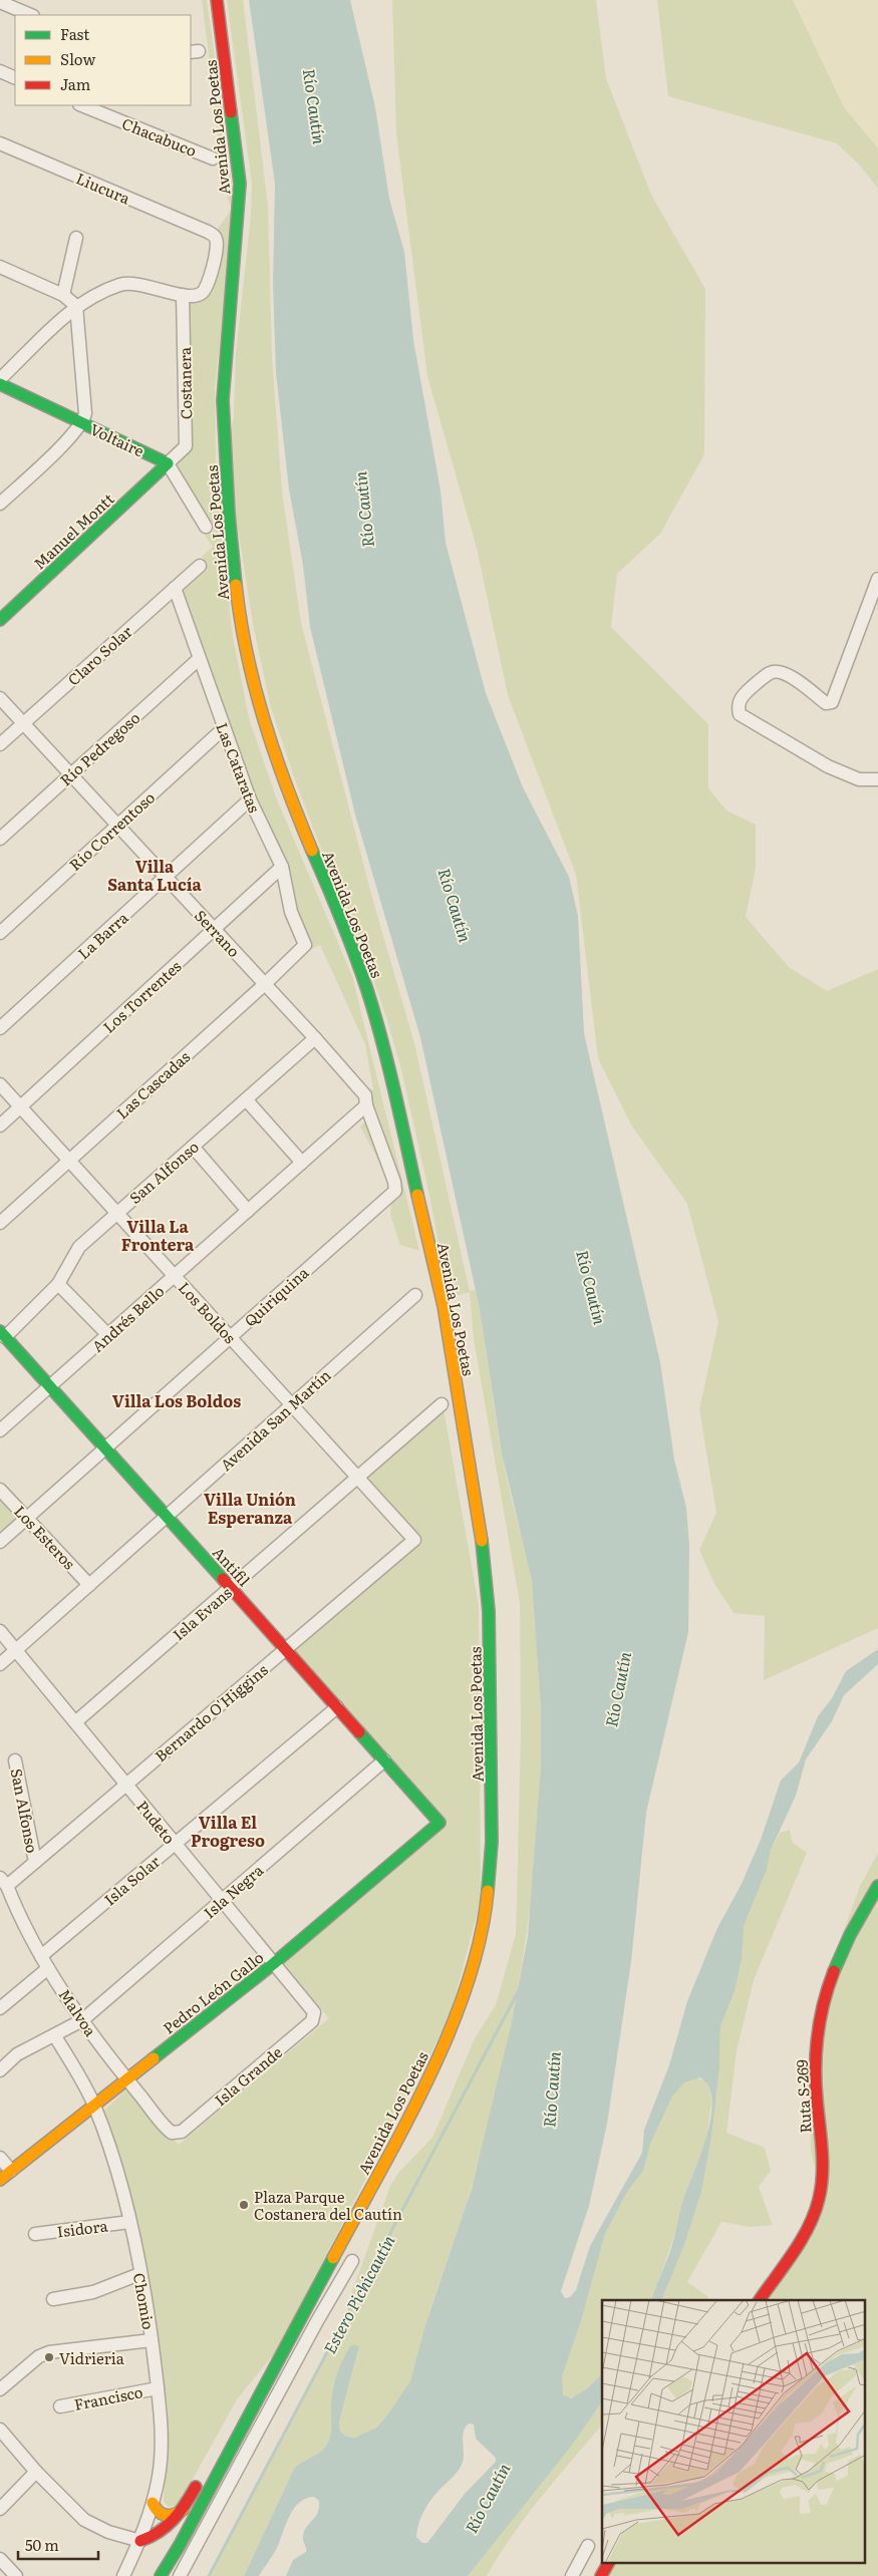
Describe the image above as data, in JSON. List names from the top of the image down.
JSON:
{
  "streets": {
    "main road": [
      "Avenida Los Poetas",
      "Voltaire",
      "Manuel Montt",
      "Antifil",
      "Pedro León Gallo",
      "Ruta S-269"
    ],
    "street": [
      "Chacabuco",
      "Liucura",
      "Costanera",
      "Claro Solar",
      "Río Pedregoso",
      "Las Cataratas",
      "Río Correntoso",
      "Serrano",
      "La Barra",
      "Los Torrentes",
      "Las Cascadas",
      "San Alfonso",
      "Quiriquina",
      "Los Boldos",
      "Andrés Bello",
      "Avenida San Martín",
      "Los Esteros",
      "Isla Evans",
      "Bernardo O'Higgins",
      "Pudeto",
      "Isla Solar",
      "Isla Negra",
      "Malvoa",
      "Isla Grande",
      "Isidora",
      "Chomio",
      "Francisco"
    ]
  },
  "crossings": [
    ["Liucura", "Costanera"],
    ["Costanera", "Voltaire"],
    ["Costanera", "Manuel Montt"],
    ["Voltaire", "Manuel Montt"],
    ["Claro Solar", "Las Cataratas"],
    ["Claro Solar", "Serrano"],
    ["Río Pedregoso", "Las Cataratas"],
    ["Río Pedregoso", "Serrano"],
    ["Las Cataratas", "Río Correntoso"],
    ["Las Cataratas", "La Barra"],
    ["Las Cataratas", "Los Torrentes"],
    ["Las Cataratas", "Las Cascadas"],
    ["Río Correntoso", "Serrano"],
    ["Serrano", "La Barra"],
    ["Serrano", "Los Torrentes"],
    ["Serrano", "Las Cascadas"],
    ["Serrano", "San Alfonso"],
    ["Serrano", "Quiriquina"],
    ["Serrano", "Andrés Bello"],
    ["Los Torrentes", "Los Boldos"],
    ["Las Cascadas", "Los Boldos"],
    ["San Alfonso", "Los Boldos"],
    ["San Alfonso", "Antifil"],
    ["San Alfonso", "Bernardo O'Higgins"],
    ["Quiriquina", "Los Boldos"],
    ["Quiriquina", "Los Esteros"],
    ["Quiriquina", "Antifil"],
    ["Los Boldos", "Andrés Bello"],
    ["Los Boldos", "Avenida San Martín"],
    ["Los Boldos", "Isla Evans"],
    ["Los Boldos", "Bernardo O'Higgins"],
    ["Andrés Bello", "Antifil"],
    ["Avenida San Martín", "Los Esteros"],
    ["Avenida San Martín", "Antifil"],
    ["Avenida San Martín", "Pudeto"],
    ["Antifil", "Isla Evans"],
    ["Antifil", "Bernardo O'Higgins"],
    ["Antifil", "Isla Solar"],
    ["Antifil", "Isla Negra"],
    ["Antifil", "Pedro León Gallo"],
    ["Isla Evans", "Pudeto"],
    ["Bernardo O'Higgins", "Pudeto"],
    ["Bernardo O'Higgins", "Malvoa"],
    ["Pudeto", "Isla Solar"],
    ["Pudeto", "Isla Negra"],
    ["Pudeto", "Pedro León Gallo"],
    ["Pudeto", "Isla Grande"],
    ["Isla Solar", "Malvoa"],
    ["Isla Negra", "Malvoa"],
    ["Isla Negra", "Chomio"],
    ["Pedro León Gallo", "Malvoa"],
    ["Pedro León Gallo", "Chomio"],
    ["Malvoa", "Isla Grande"],
    ["Isidora", "Chomio"],
    ["Chomio", "Francisco"]
  ],
  "districts": [
    "Villa Santa Lucía",
    "Villa La Frontera",
    "Villa Los Boldos",
    "Villa Unión Esperanza",
    "Villa El Progreso"
  ],
  "water": ["Río Cautín", "Estero Pichicautín"],
  "places": ["Plaza Parque Costanera del Cautín", "Vidrieria"],
  "legend": ["Fast", "Slow", "Jam"],
  "scale_bar": "50 m"
}
